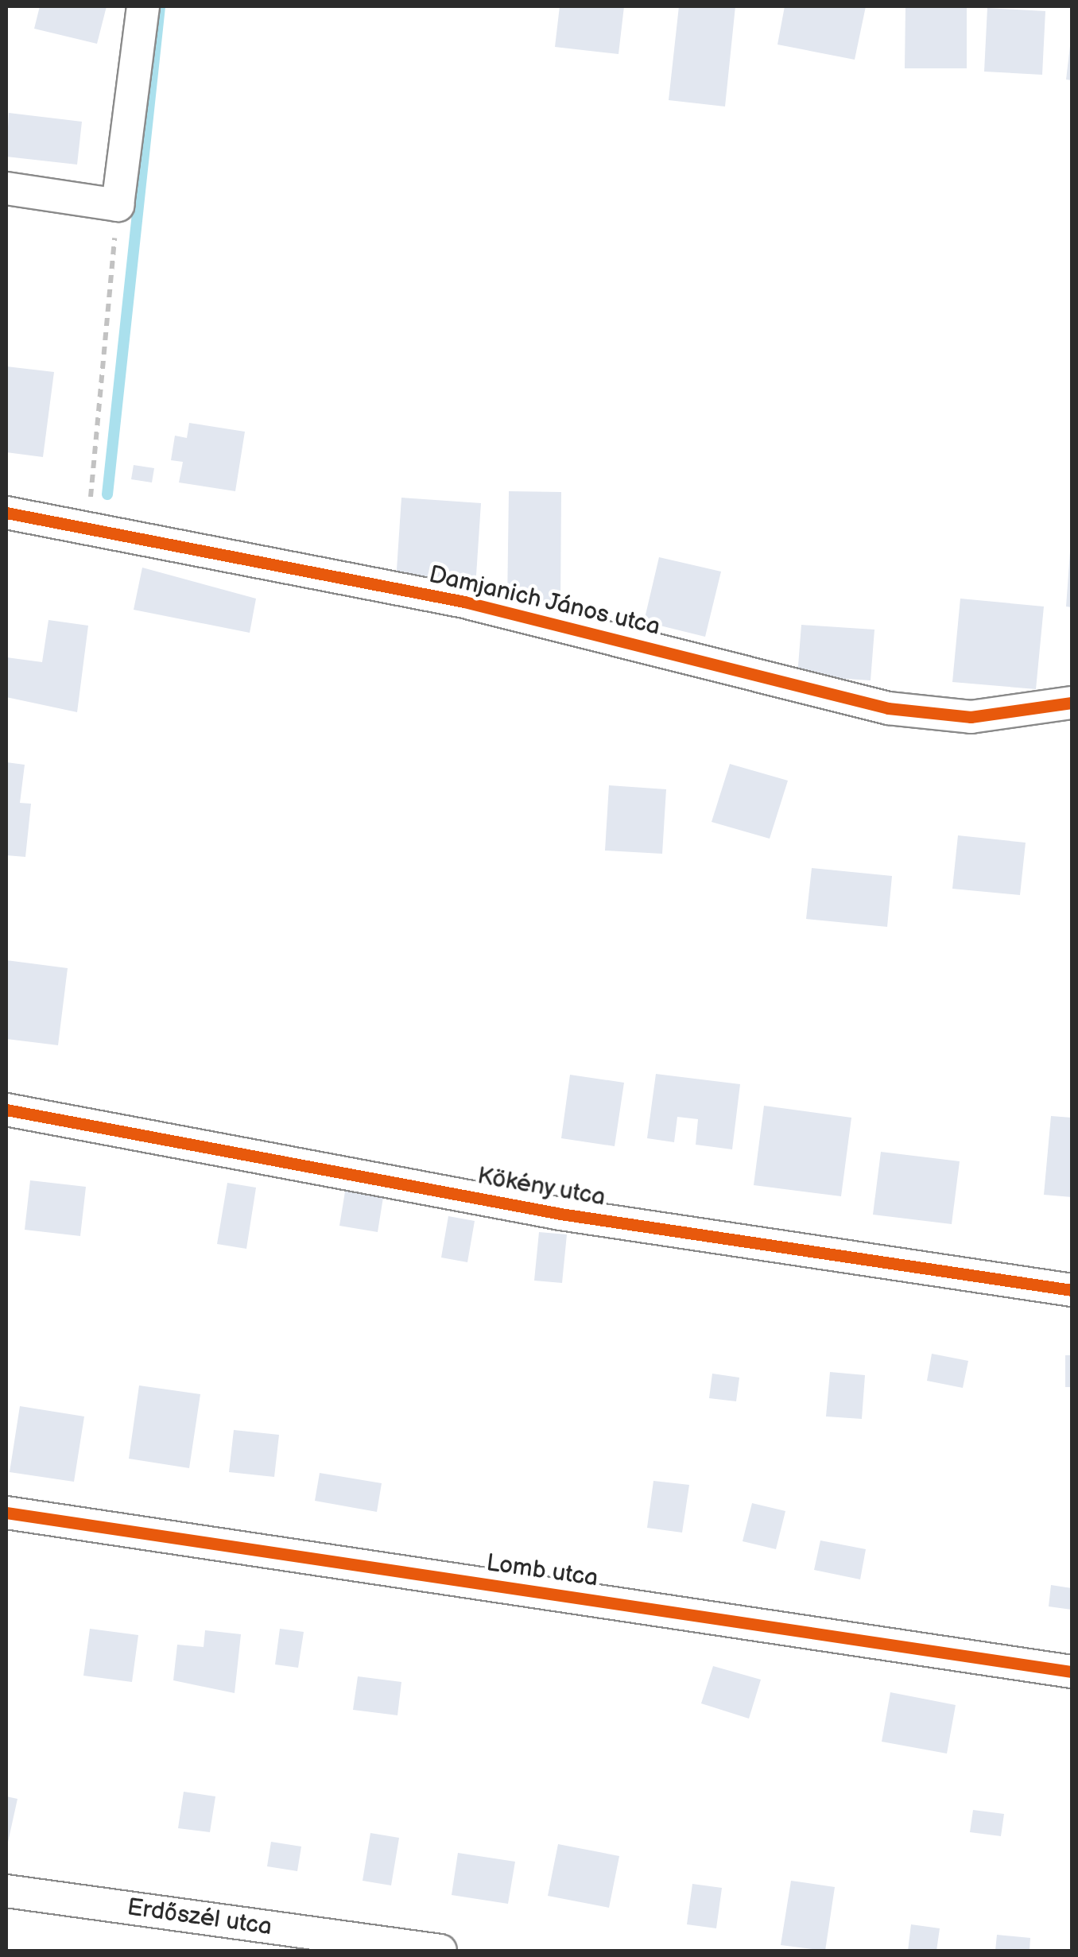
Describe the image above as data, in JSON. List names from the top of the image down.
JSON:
{
  "streets": {
    "street": [
      "Damjanich János utca",
      "Kökény utca",
      "Lomb utca",
      "Erdőszél utca"
    ]
  }
}
